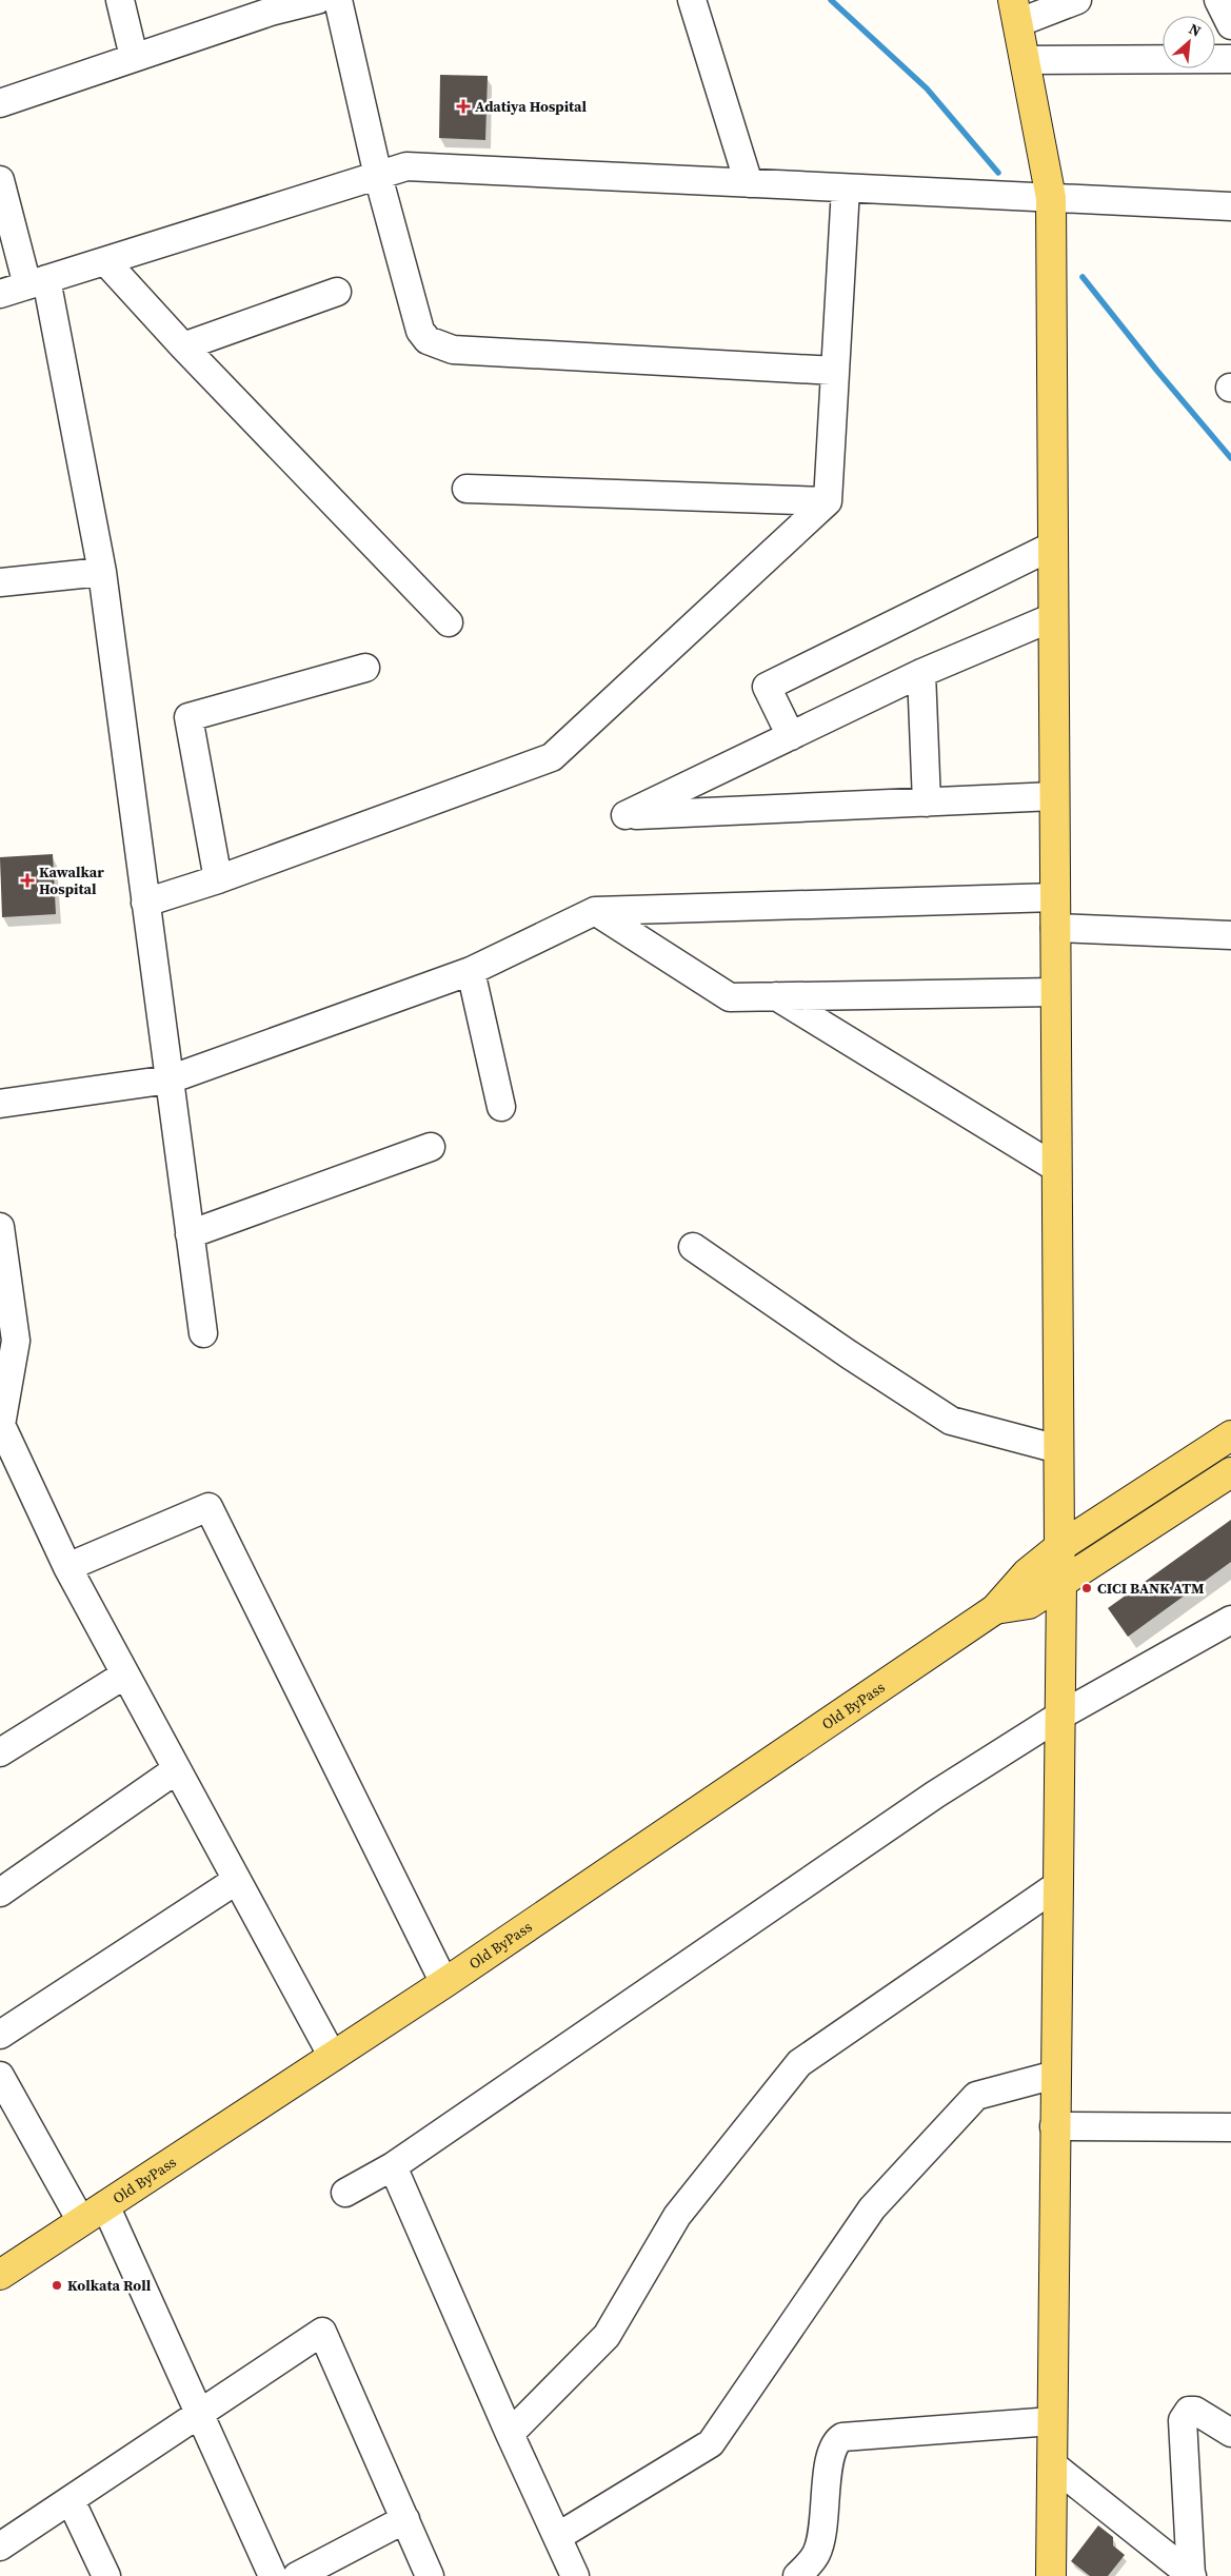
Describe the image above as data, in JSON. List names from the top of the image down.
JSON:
{
  "streets": {
    "main road": ["Old ByPass"]
  },
  "places": {
    "health": ["Adatiya Hospital", "Kawalkar Hospital"],
    "other": ["CICI BANK ATM", "Kolkata Roll"]
  },
  "north": "top right"
}
